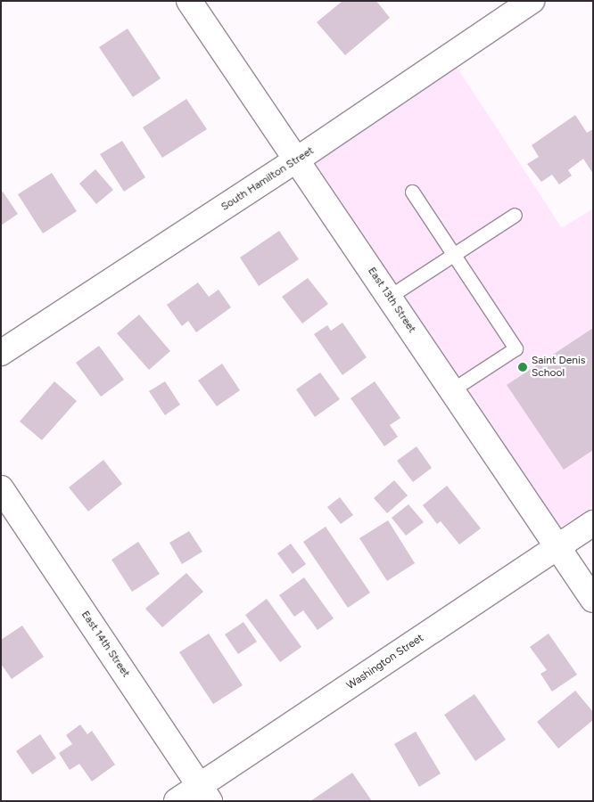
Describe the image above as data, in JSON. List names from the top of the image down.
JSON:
{
  "streets": {
    "street": [
      "South Hamilton Street",
      "East 13th Street",
      "East 14th Street",
      "Washington Street"
    ]
  },
  "crossings": [
    ["South Hamilton Street", "East 13th Street"],
    ["East 13th Street", "Washington Street"],
    ["East 14th Street", "Washington Street"]
  ],
  "places": ["Saint Denis School"]
}
